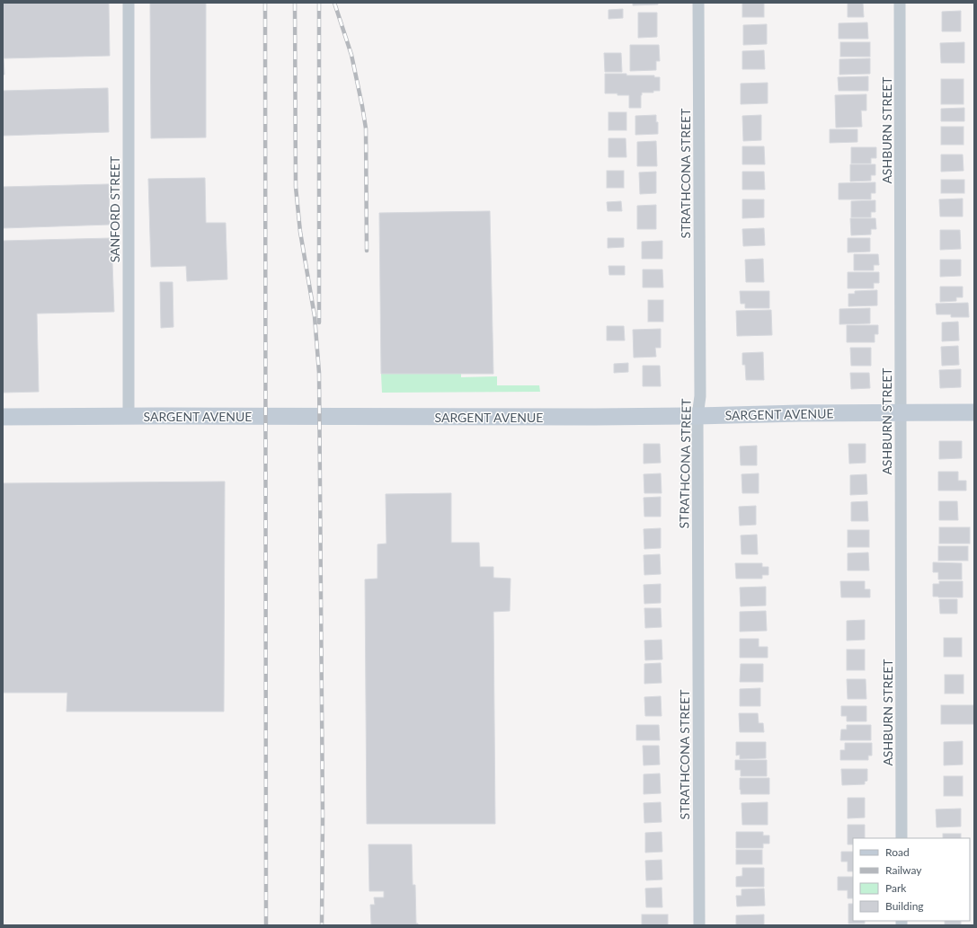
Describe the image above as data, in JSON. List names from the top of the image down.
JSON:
{
  "streets": {
    "main road": ["SARGENT AVENUE"],
    "street": ["ASHBURN STREET", "STRATHCONA STREET", "SANFORD STREET"]
  },
  "crossings": [
    ["ASHBURN STREET", "SARGENT AVENUE"],
    ["STRATHCONA STREET", "SARGENT AVENUE"],
    ["SANFORD STREET", "SARGENT AVENUE"]
  ],
  "legend": [
    "Road",
    "Railway",
    "Park",
    "Building"
  ]
}
